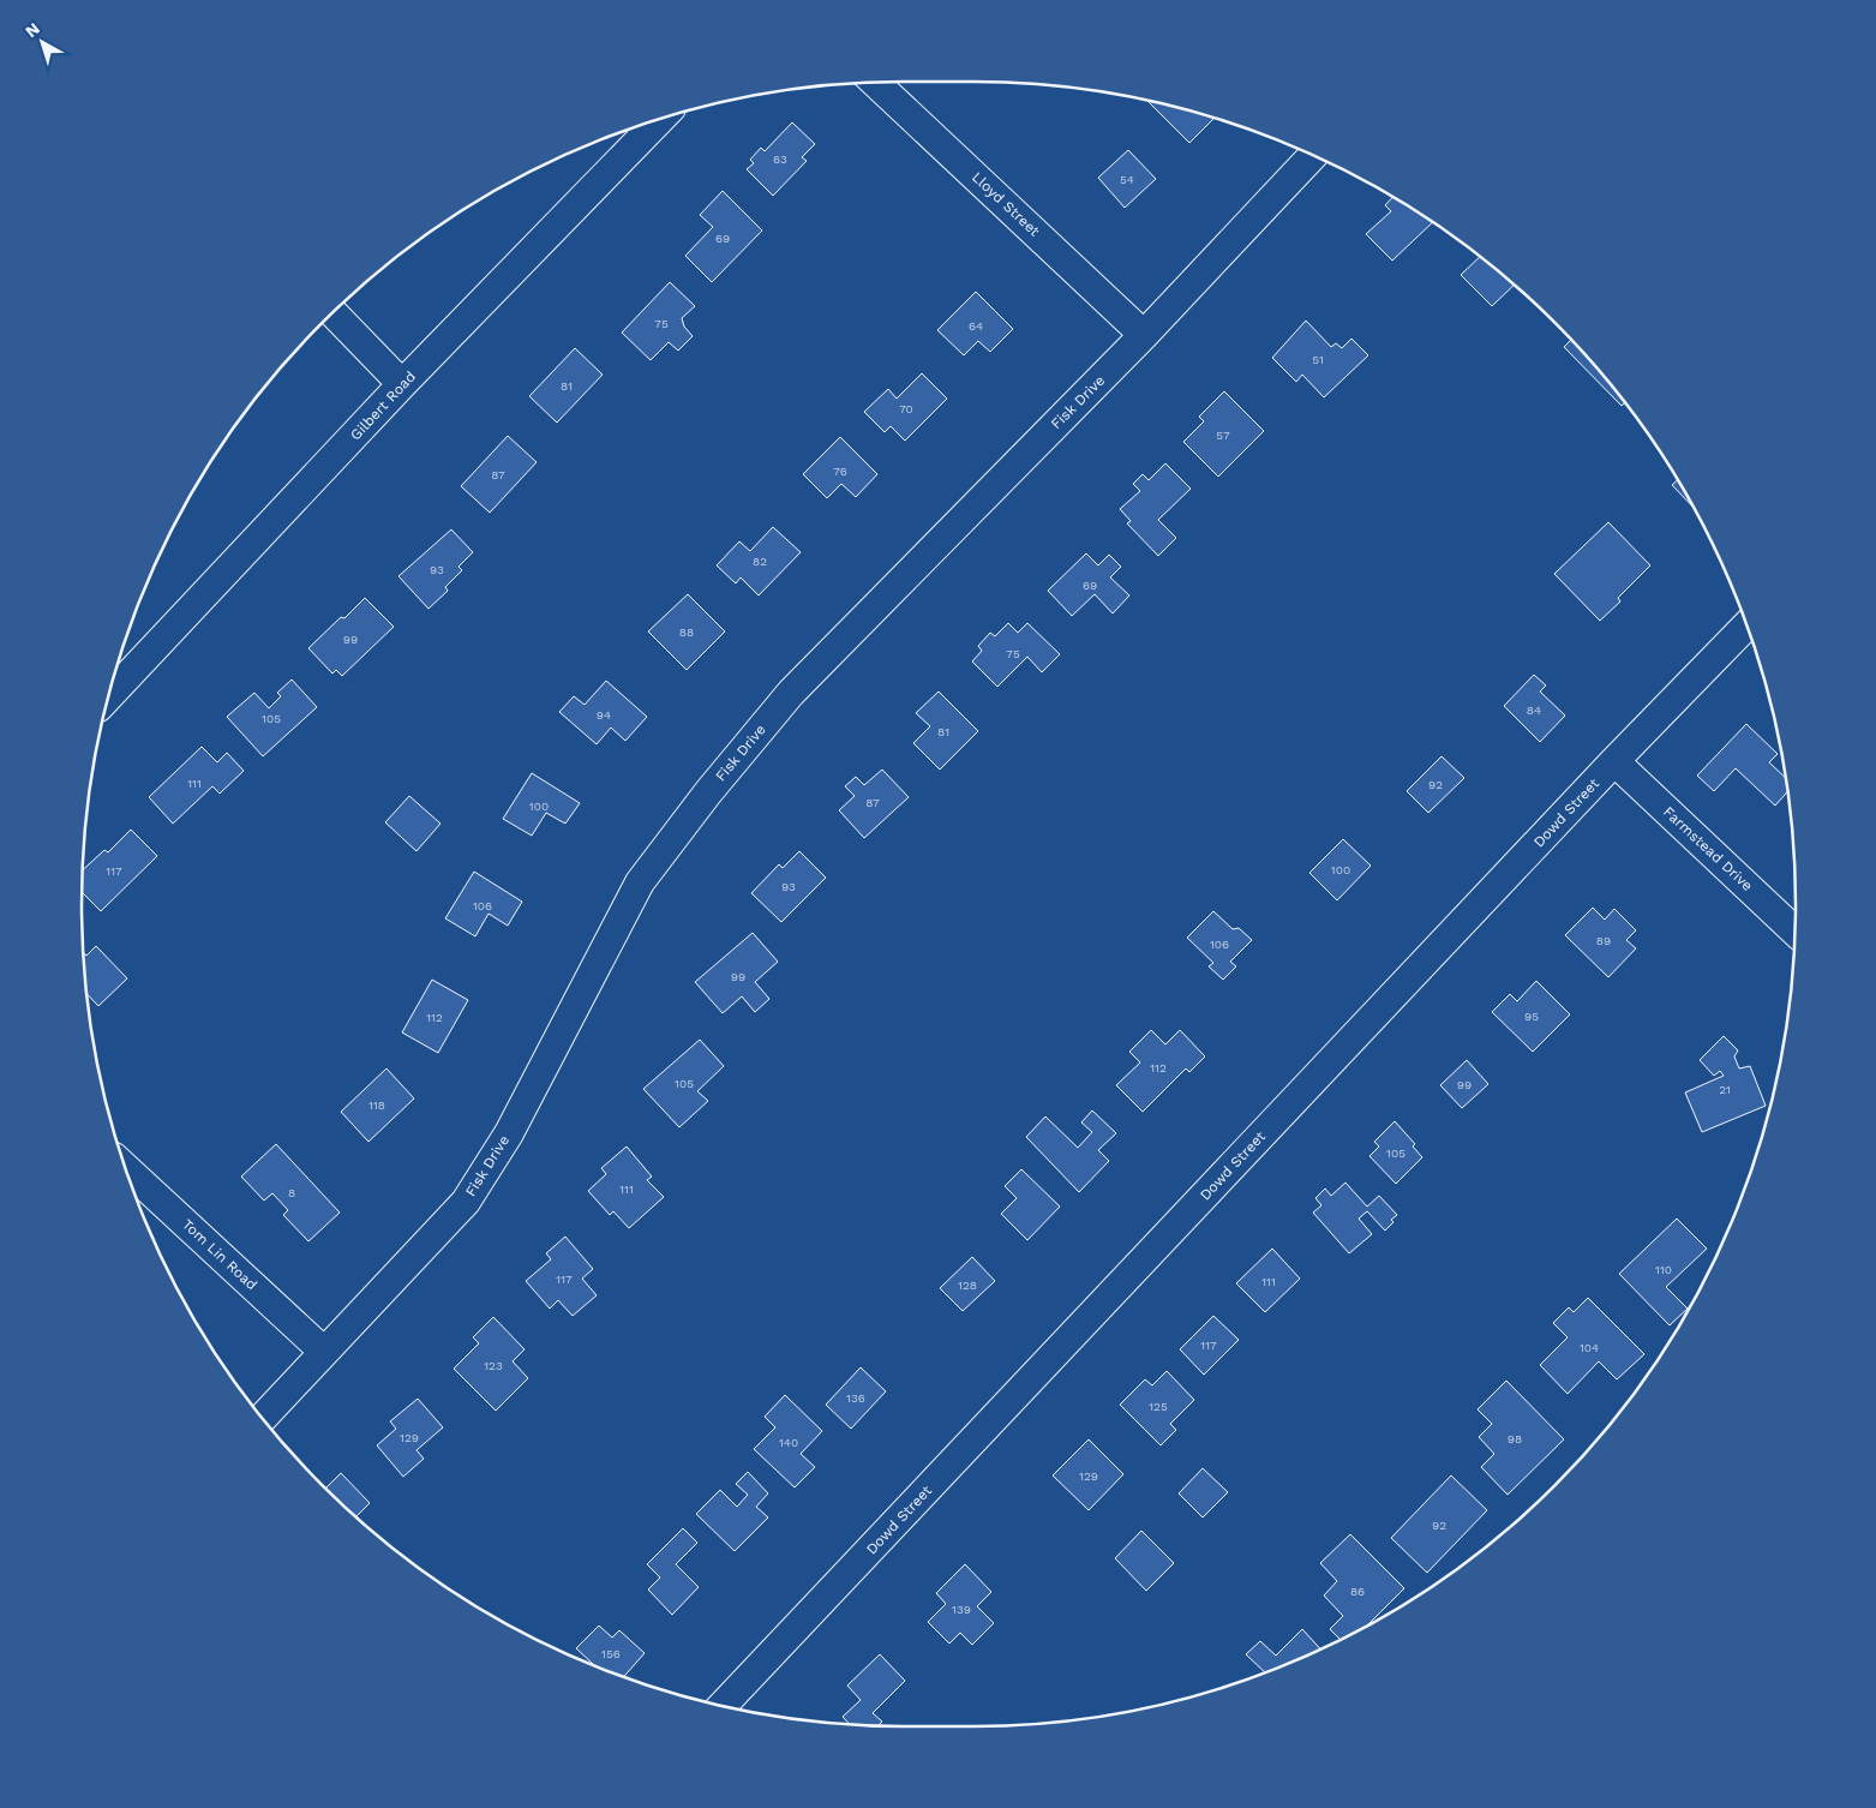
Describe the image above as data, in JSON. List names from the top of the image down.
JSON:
{
  "streets": {
    "street": [
      "Lloyd Street",
      "Fisk Drive",
      "Gilbert Road",
      "Dowd Street",
      "Farmstead Drive",
      "Tom Lin Road"
    ]
  },
  "crossings": [
    ["Lloyd Street", "Fisk Drive"],
    ["Fisk Drive", "Tom Lin Road"],
    ["Dowd Street", "Farmstead Drive"]
  ],
  "house_numbers": [
    "63",
    "54",
    "69",
    "75",
    "64",
    "51",
    "81",
    "70",
    "57",
    "76",
    "87",
    "82",
    "93",
    "69",
    "88",
    "99",
    "75",
    "84",
    "94",
    "105",
    "81",
    "111",
    "92",
    "87",
    "100",
    "100",
    "117",
    "93",
    "106",
    "89",
    "106",
    "99",
    "95",
    "112",
    "112",
    "105",
    "99",
    "21",
    "118",
    "105",
    "111",
    "8",
    "110",
    "117",
    "111",
    "128",
    "117",
    "104",
    "123",
    "136",
    "125",
    "129",
    "98",
    "140",
    "129",
    "92",
    "86",
    "139",
    "156"
  ],
  "north": "top left"
}
